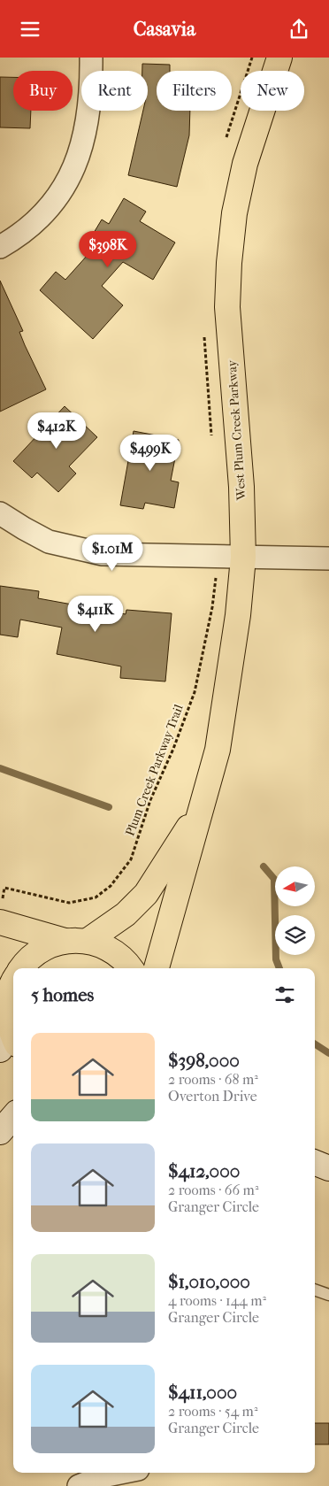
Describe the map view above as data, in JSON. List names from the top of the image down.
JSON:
{
  "streets": {
    "main road": ["West Plum Creek Parkway"],
    "path": ["Plum Creek Parkway Trail"]
  },
  "north": "left",
  "page": {
    "header": "Casavia",
    "chip": [
      "Buy",
      "Rent",
      "Filters",
      "New"
    ],
    "price": [
      "$398K",
      "$412K",
      "$499K",
      "$1.01M",
      "$411K"
    ],
    "heading": "5 homes",
    "list": [
      {
        "name": "$398,000",
        "note": "2 rooms · 68 m² · Overton Drive"
      },
      {
        "name": "$412,000",
        "note": "2 rooms · 66 m² · Granger Circle"
      },
      {
        "name": "$1,010,000",
        "note": "4 rooms · 144 m² · Granger Circle"
      },
      {
        "name": "$411,000",
        "note": "2 rooms · 54 m² · Granger Circle"
      }
    ]
  }
}
